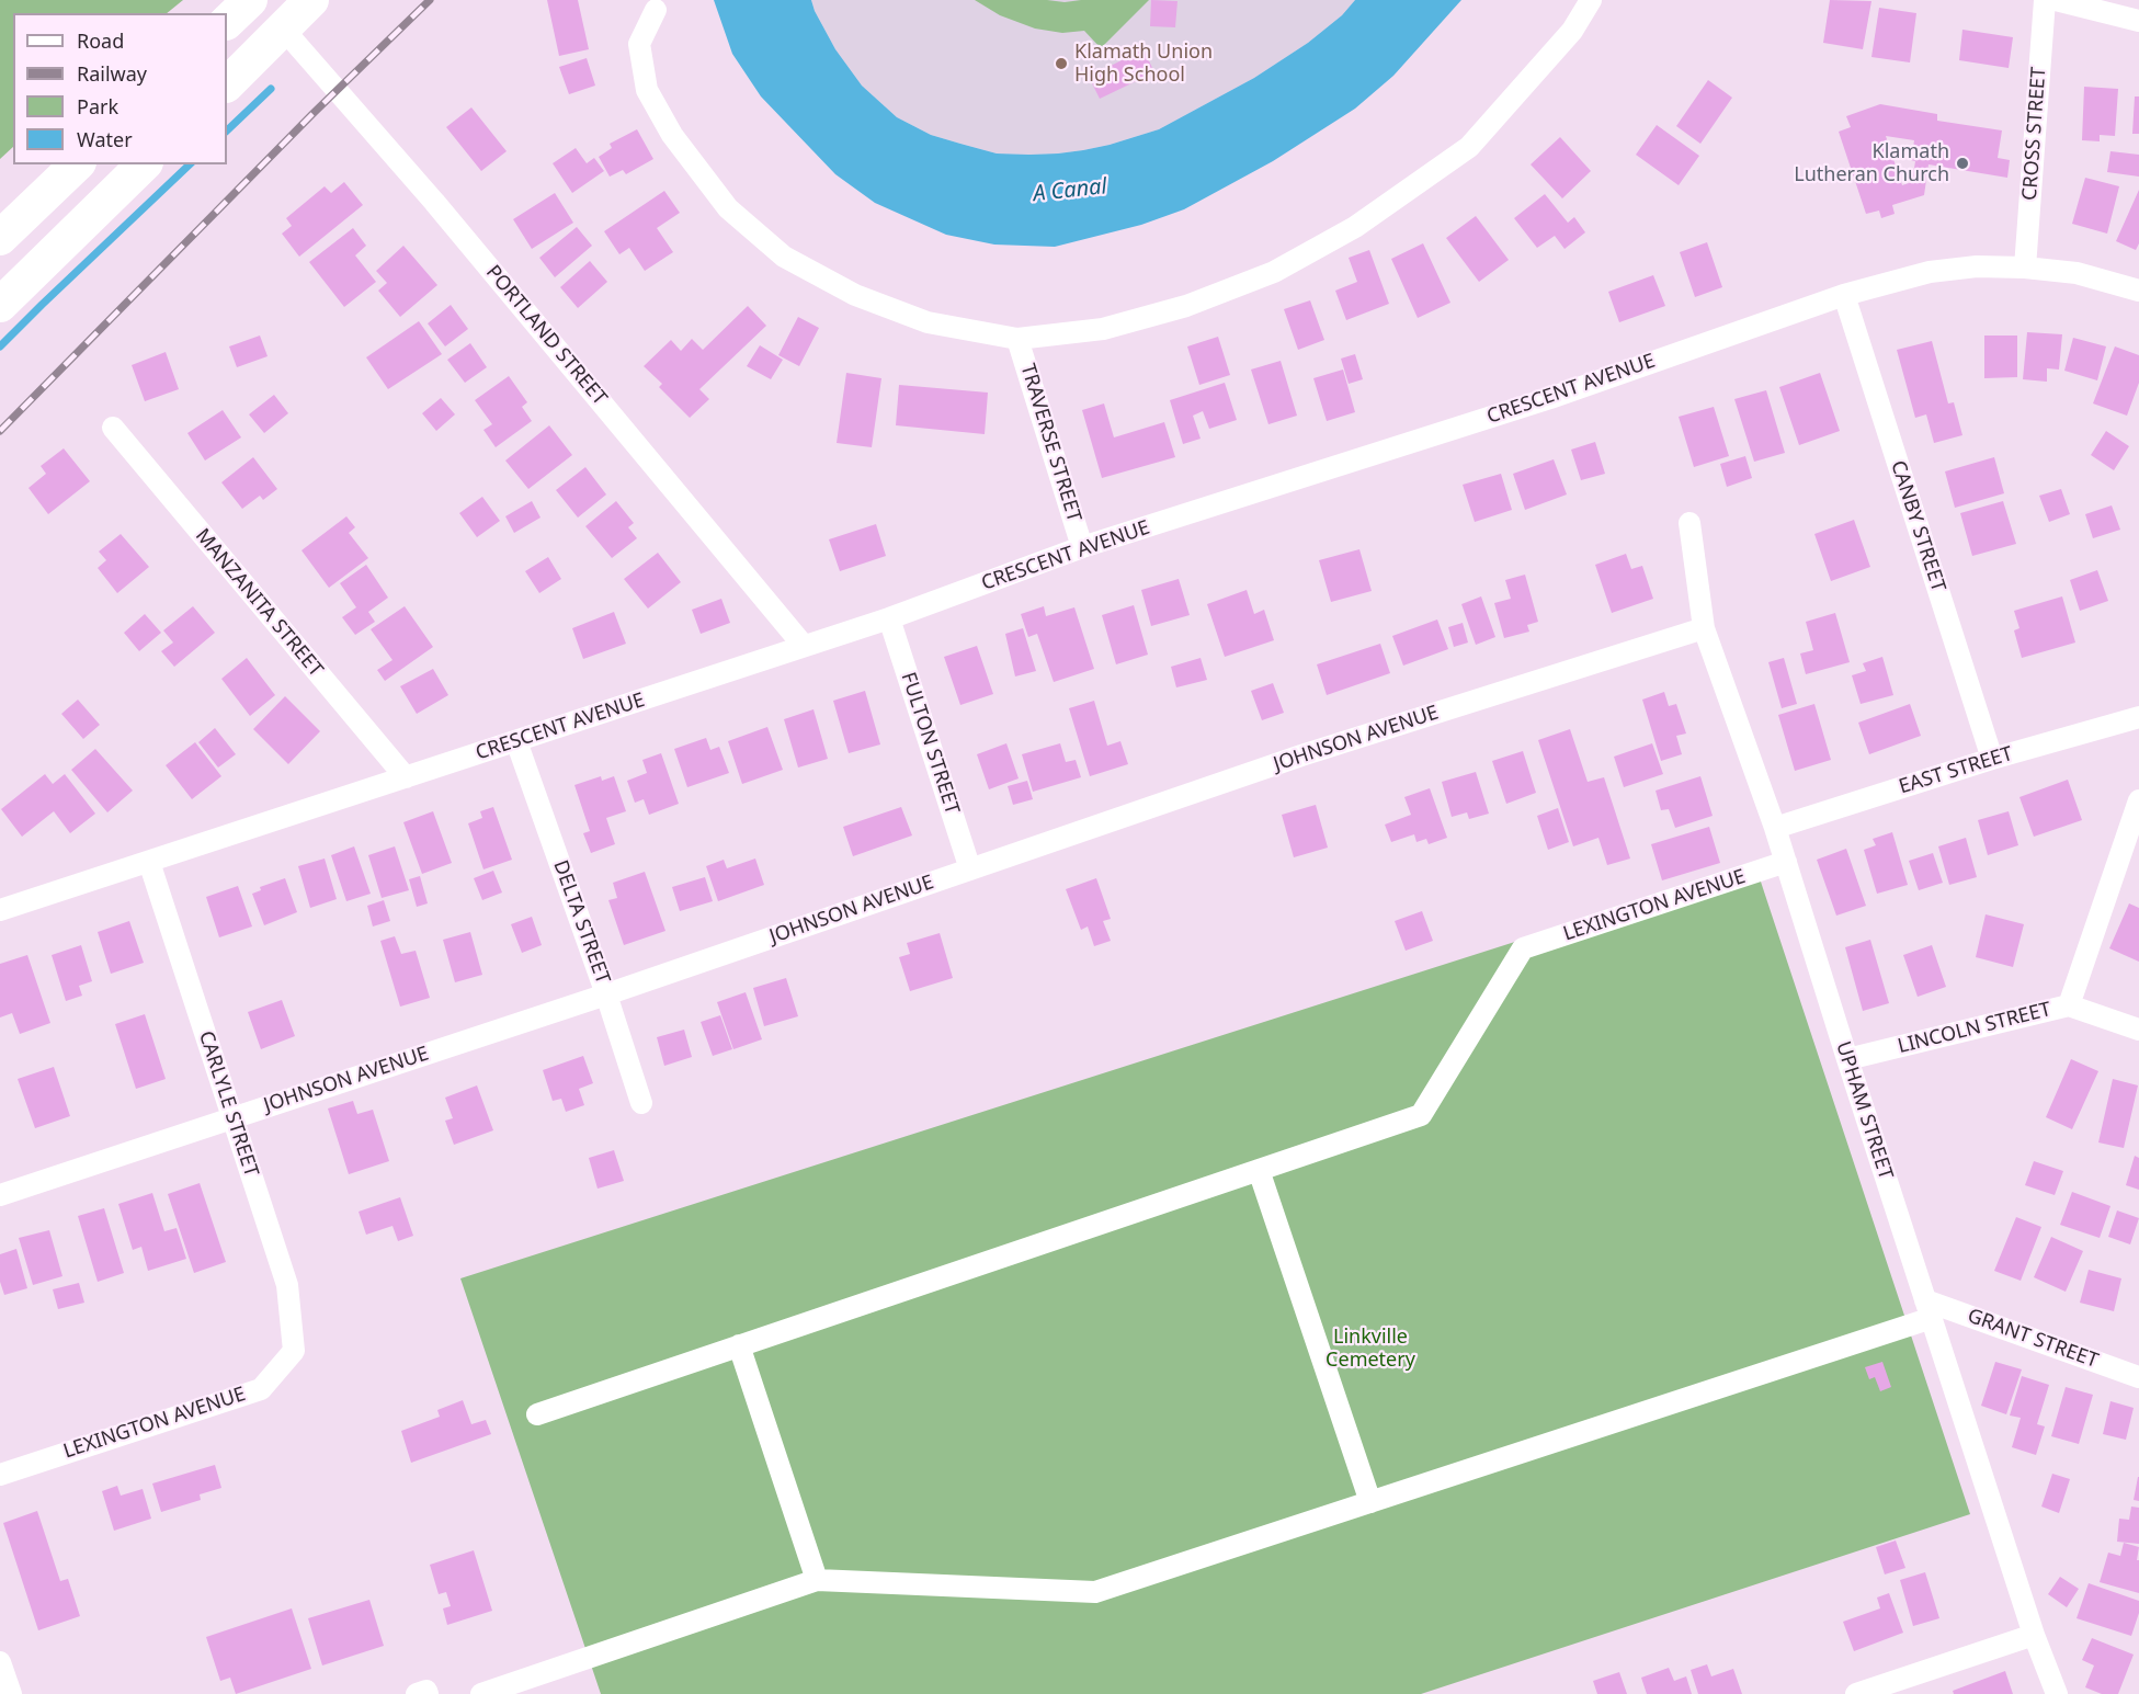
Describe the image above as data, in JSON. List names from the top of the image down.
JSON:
{
  "streets": {
    "street": [
      "CROSS STREET",
      "PORTLAND STREET",
      "CRESCENT AVENUE",
      "TRAVERSE STREET",
      "CANBY STREET",
      "MANZANITA STREET",
      "JOHNSON AVENUE",
      "FULTON STREET",
      "EAST STREET",
      "LEXINGTON AVENUE",
      "DELTA STREET",
      "LINCOLN STREET",
      "CARLYLE STREET",
      "UPHAM STREET",
      "GRANT STREET"
    ]
  },
  "crossings": [
    ["CROSS STREET", "CRESCENT AVENUE"],
    ["PORTLAND STREET", "CRESCENT AVENUE"],
    ["CRESCENT AVENUE", "TRAVERSE STREET"],
    ["CRESCENT AVENUE", "CANBY STREET"],
    ["CRESCENT AVENUE", "MANZANITA STREET"],
    ["CRESCENT AVENUE", "FULTON STREET"],
    ["CRESCENT AVENUE", "DELTA STREET"],
    ["CRESCENT AVENUE", "CARLYLE STREET"],
    ["CANBY STREET", "EAST STREET"],
    ["JOHNSON AVENUE", "FULTON STREET"],
    ["JOHNSON AVENUE", "DELTA STREET"],
    ["JOHNSON AVENUE", "CARLYLE STREET"],
    ["JOHNSON AVENUE", "UPHAM STREET"],
    ["EAST STREET", "UPHAM STREET"],
    ["LEXINGTON AVENUE", "CARLYLE STREET"],
    ["LEXINGTON AVENUE", "UPHAM STREET"],
    ["LINCOLN STREET", "UPHAM STREET"],
    ["UPHAM STREET", "GRANT STREET"]
  ],
  "water": ["A Canal"],
  "parks": ["Linkville Cemetery"],
  "places": ["Klamath Union High School", "Klamath Lutheran Church"],
  "legend": [
    "Road",
    "Railway",
    "Park",
    "Water"
  ]
}
